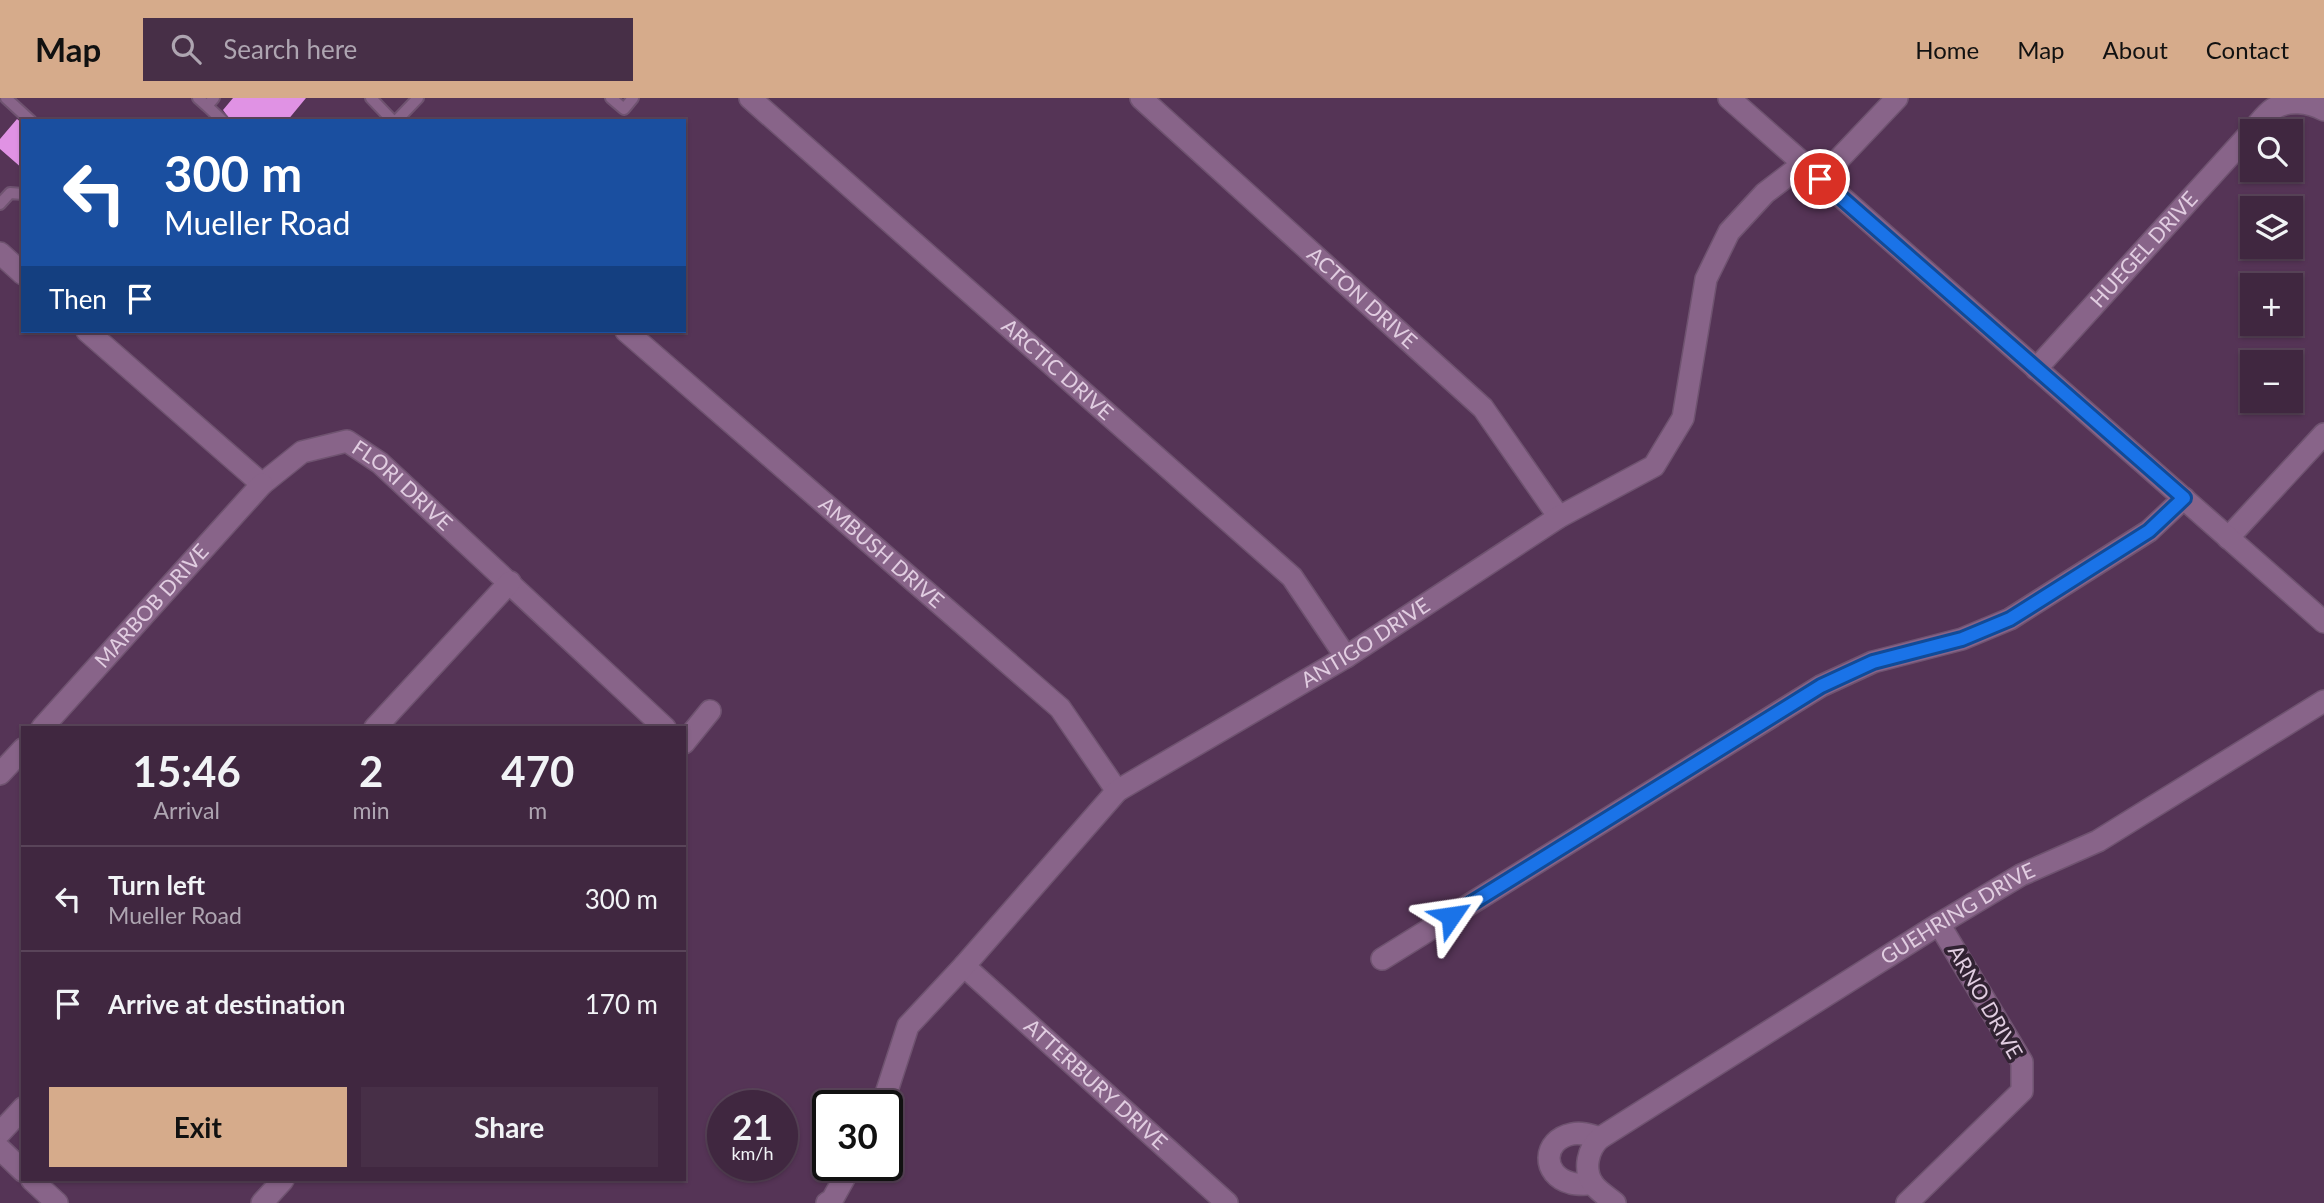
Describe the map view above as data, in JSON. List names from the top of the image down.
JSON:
{
  "streets": {
    "street": [
      "HUEGEL DRIVE",
      "ACTON DRIVE",
      "ARCTIC DRIVE",
      "FLORI DRIVE",
      "AMBUSH DRIVE",
      "MARBOB DRIVE",
      "ANTIGO DRIVE",
      "GUEHRING DRIVE",
      "ARNO DRIVE",
      "ATTERBURY DRIVE"
    ]
  },
  "crossings": [
    ["ACTON DRIVE", "ANTIGO DRIVE"],
    ["ARCTIC DRIVE", "ANTIGO DRIVE"],
    ["FLORI DRIVE", "MARBOB DRIVE"],
    ["AMBUSH DRIVE", "ANTIGO DRIVE"],
    ["ANTIGO DRIVE", "ATTERBURY DRIVE"],
    ["GUEHRING DRIVE", "ARNO DRIVE"]
  ],
  "page": {
    "header": "Map",
    "search": "Search here",
    "nav": [
      "Home",
      "Map",
      "About",
      "Contact"
    ],
    "map_buttons": ["+", "−"],
    "turn": ["300 m", "Mueller Road"],
    "then": "Then",
    "eta": [
      "15:46",
      "Arrival",
      "2",
      "min",
      "470",
      "m"
    ],
    "list": [
      {
        "name": "Turn left",
        "note": "Mueller Road",
        "value": "300 m"
      },
      {
        "name": "Arrive at destination",
        "value": "170 m"
      }
    ],
    "buttons": ["Exit", "Share"],
    "speed": "21 km/h",
    "limit": "30"
  }
}
